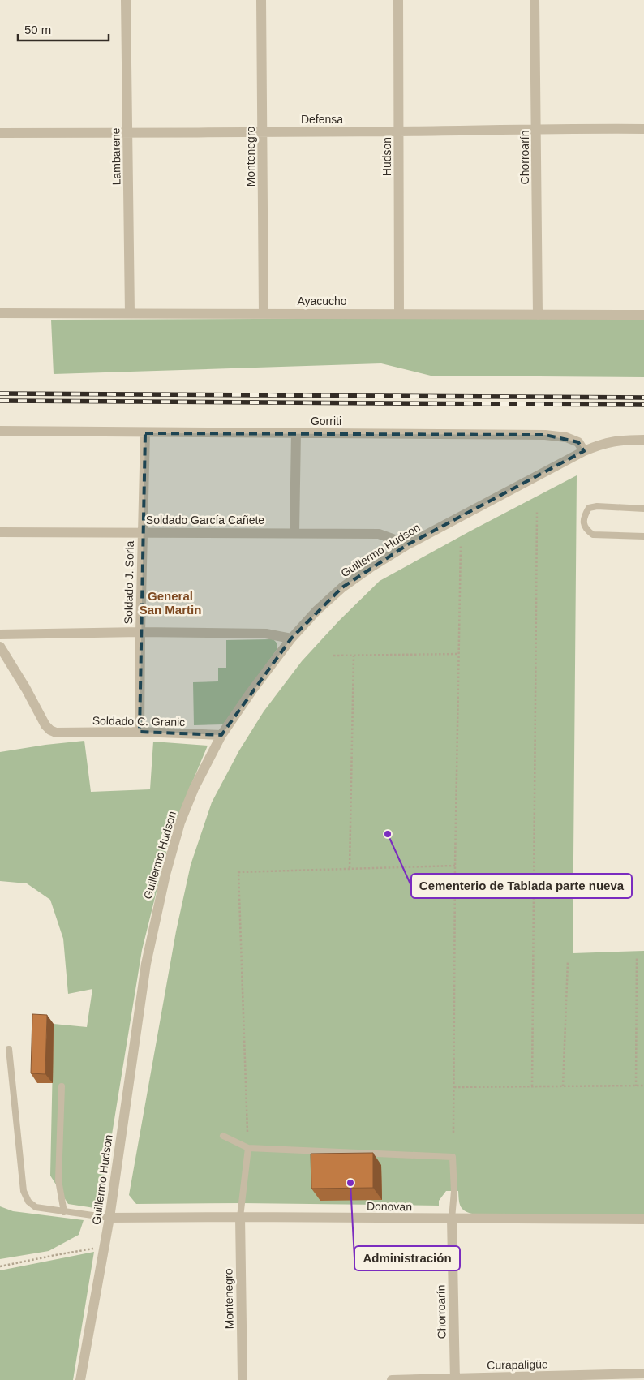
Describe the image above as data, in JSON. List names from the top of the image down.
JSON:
{
  "streets": {
    "street": [
      "Defensa",
      "Lambarene",
      "Montenegro",
      "Hudson",
      "Chorroarín",
      "Ayacucho",
      "Gorriti",
      "Soldado García Cañete",
      "Guillermo Hudson",
      "Soldado J. Soria",
      "Soldado C. Granic",
      "Donovan",
      "Curapaligüe"
    ]
  },
  "crossings": [
    ["Defensa", "Lambarene"],
    ["Defensa", "Montenegro"],
    ["Defensa", "Hudson"],
    ["Defensa", "Chorroarín"],
    ["Lambarene", "Ayacucho"],
    ["Montenegro", "Ayacucho"],
    ["Montenegro", "Donovan"],
    ["Hudson", "Ayacucho"],
    ["Chorroarín", "Ayacucho"],
    ["Chorroarín", "Donovan"],
    ["Chorroarín", "Curapaligüe"],
    ["Gorriti", "Guillermo Hudson"],
    ["Gorriti", "Soldado J. Soria"],
    ["Soldado García Cañete", "Guillermo Hudson"],
    ["Soldado García Cañete", "Soldado J. Soria"],
    ["Guillermo Hudson", "Soldado C. Granic"],
    ["Guillermo Hudson", "Donovan"],
    ["Soldado J. Soria", "Soldado C. Granic"]
  ],
  "districts": ["General San Martin"],
  "places": ["Cementerio de Tablada parte nueva", "Administración"],
  "scale_bar": "50 m"
}
